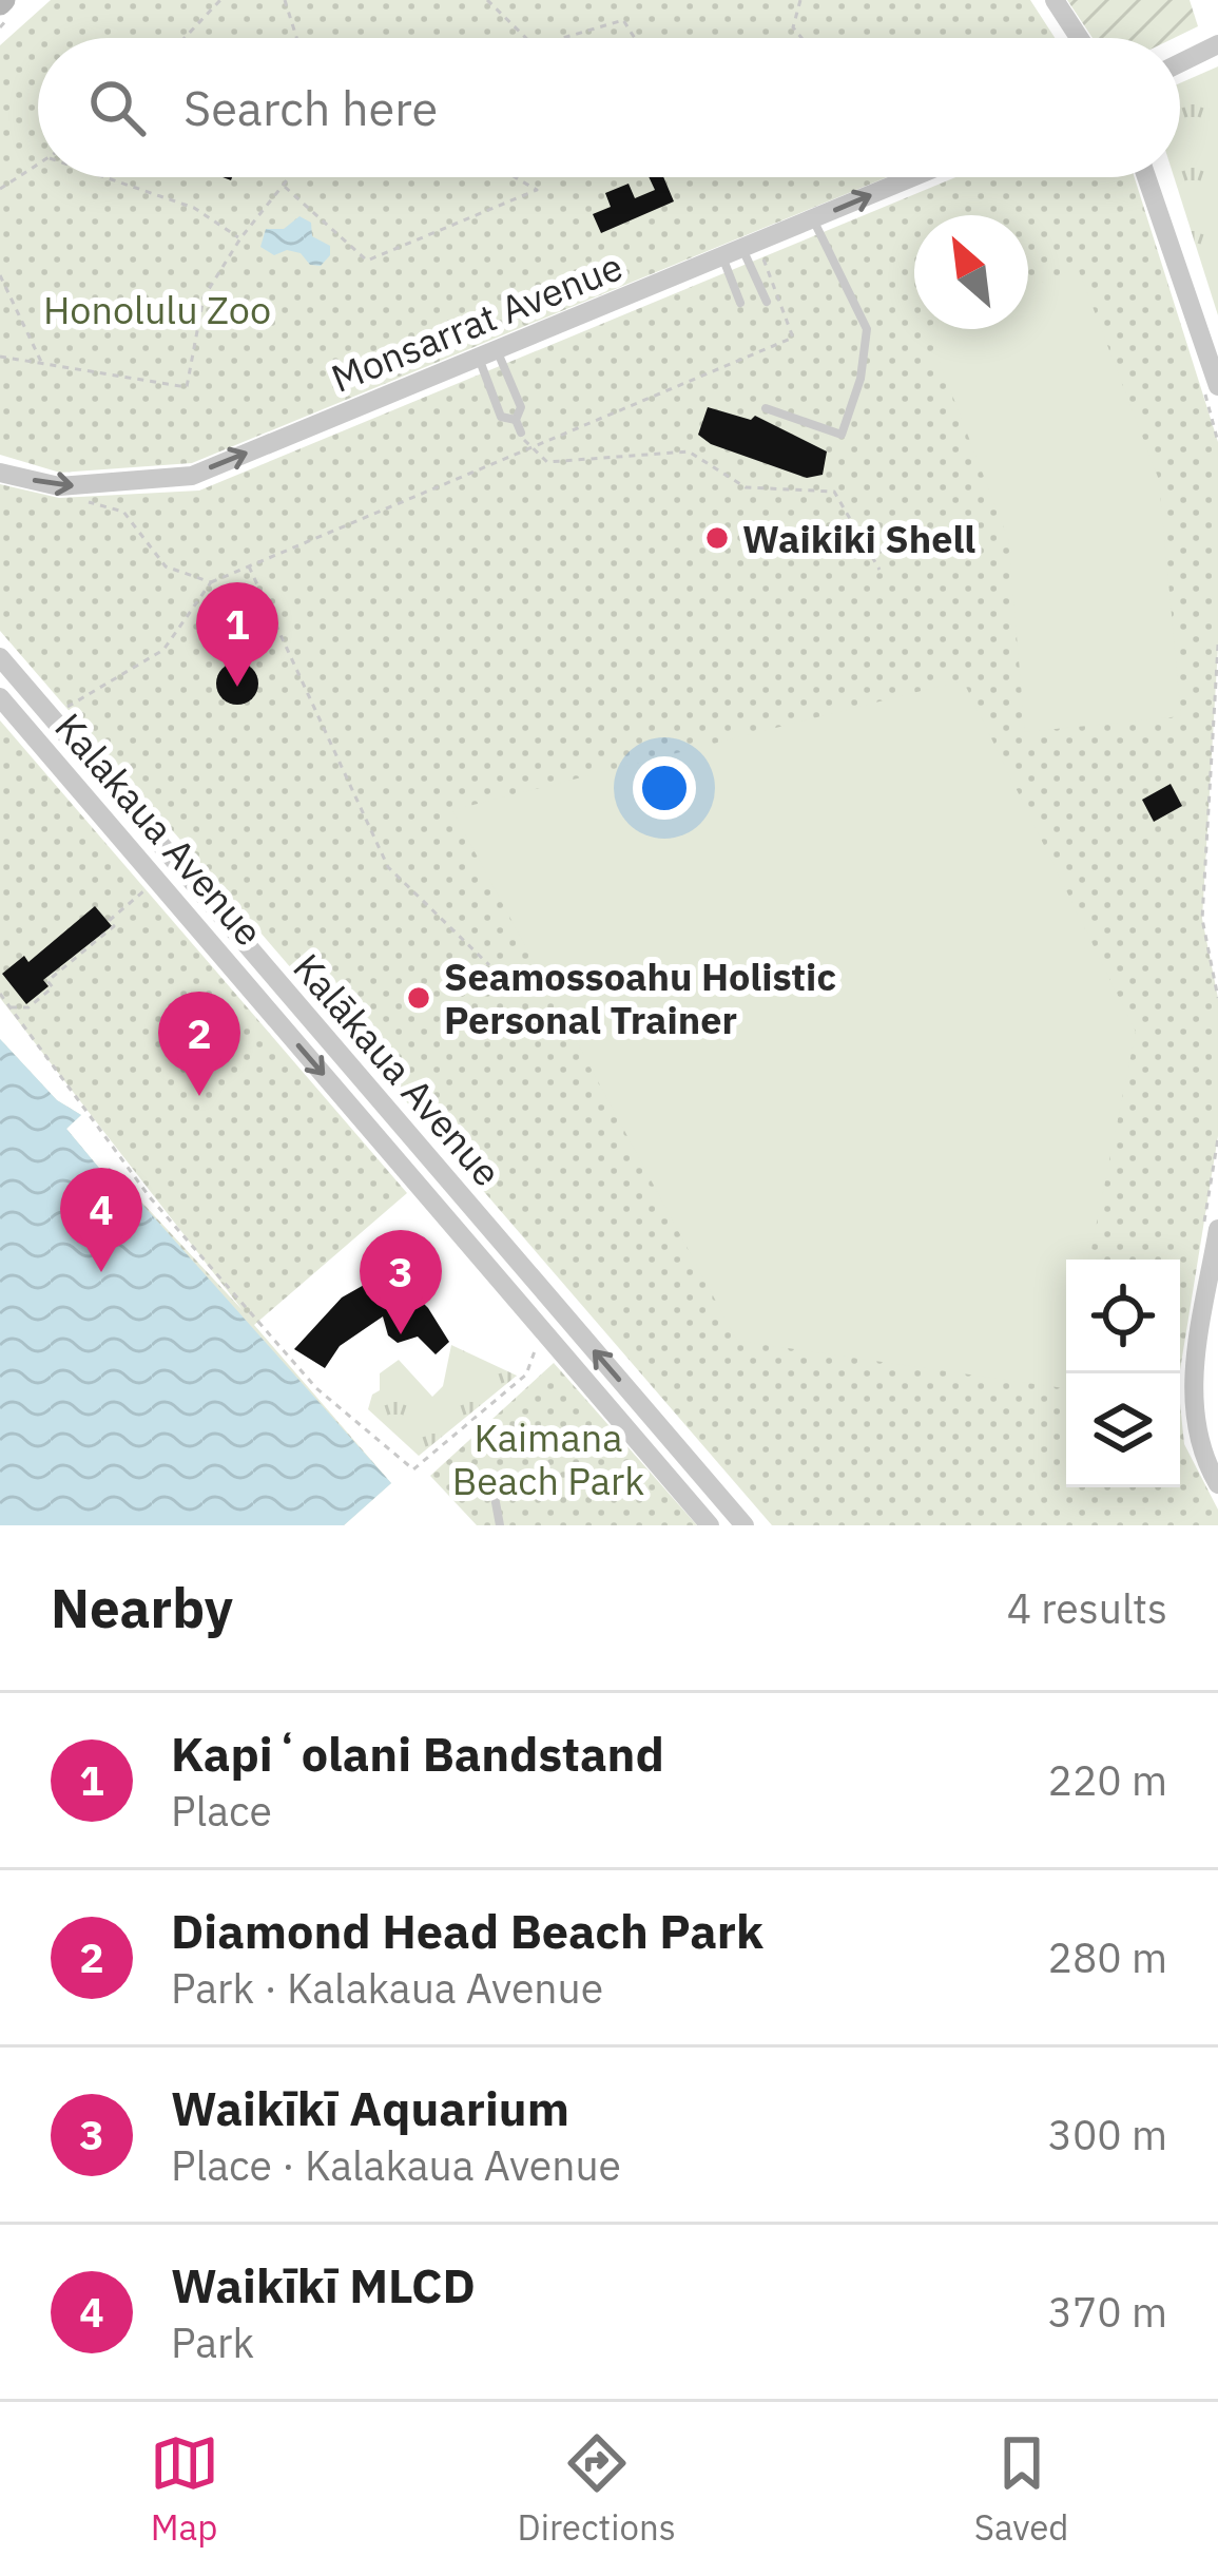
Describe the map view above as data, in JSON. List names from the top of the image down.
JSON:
{
  "streets": {
    "street": ["Monsarrat Avenue", "Kalakaua Avenue", "Kalākaua Avenue"]
  },
  "one_way": ["Monsarrat Avenue", "Kalākaua Avenue"],
  "parks": ["Honolulu Zoo", "Kaimana Beach Park"],
  "places": ["Waikiki Shell", "Seamossoahu Holistic Personal Trainer"],
  "north": "top left",
  "page": {
    "search": "Search here",
    "pins": [
      "1",
      "2",
      "4",
      "3"
    ],
    "heading": ["Nearby", "4 results"],
    "list": [
      {
        "mark": "1",
        "name": "Kapiʻolani Bandstand",
        "note": "Place",
        "value": "220 m"
      },
      {
        "mark": "2",
        "name": "Diamond Head Beach Park",
        "note": "Park · Kalakaua Avenue",
        "value": "280 m"
      },
      {
        "mark": "3",
        "name": "Waikīkī Aquarium",
        "note": "Place · Kalakaua Avenue",
        "value": "300 m"
      },
      {
        "mark": "4",
        "name": "Waikīkī MLCD",
        "note": "Park",
        "value": "370 m"
      }
    ],
    "nav": ["Map", "Directions", "Saved"]
  }
}
